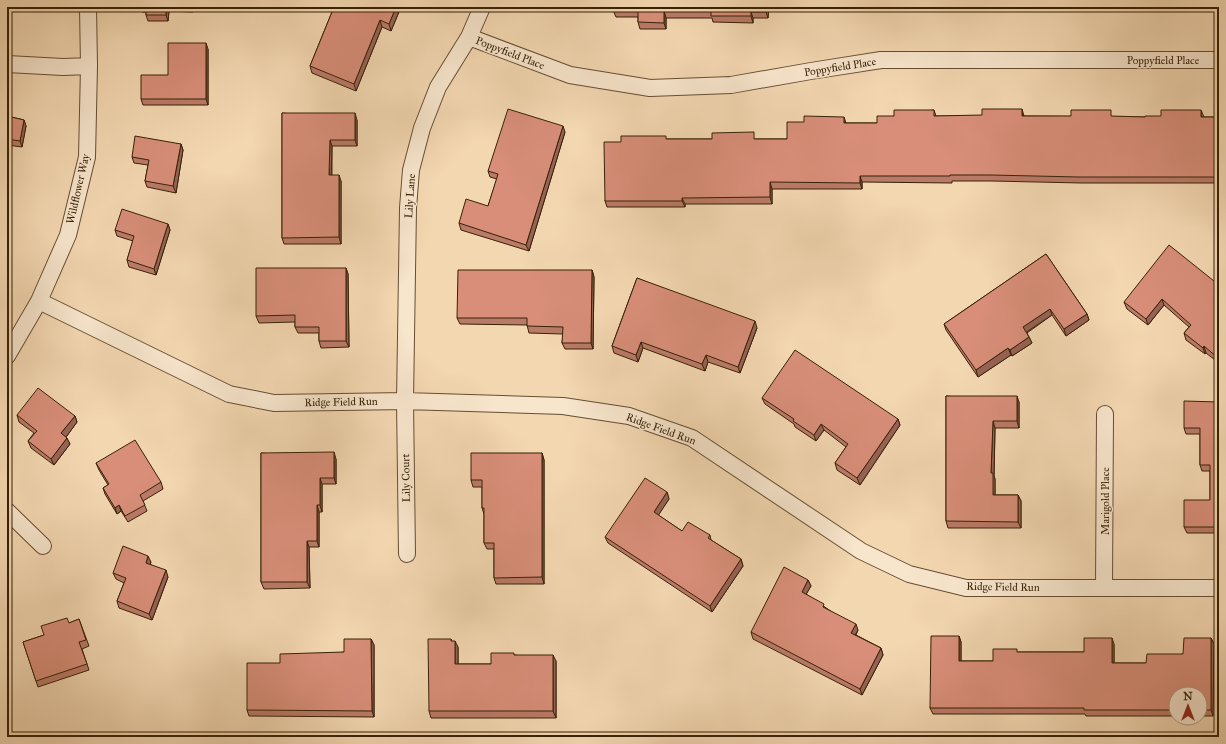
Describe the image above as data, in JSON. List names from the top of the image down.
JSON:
{
  "streets": {
    "street": [
      "Poppyfield Place",
      "Wildflower Way",
      "Lily Lane",
      "Ridge Field Run",
      "Lily Court",
      "Marigold Place"
    ]
  },
  "crossings": [
    ["Poppyfield Place", "Lily Lane"],
    ["Wildflower Way", "Ridge Field Run"],
    ["Lily Lane", "Ridge Field Run"],
    ["Lily Lane", "Lily Court"],
    ["Ridge Field Run", "Lily Court"],
    ["Ridge Field Run", "Marigold Place"]
  ],
  "north": "top"
}
